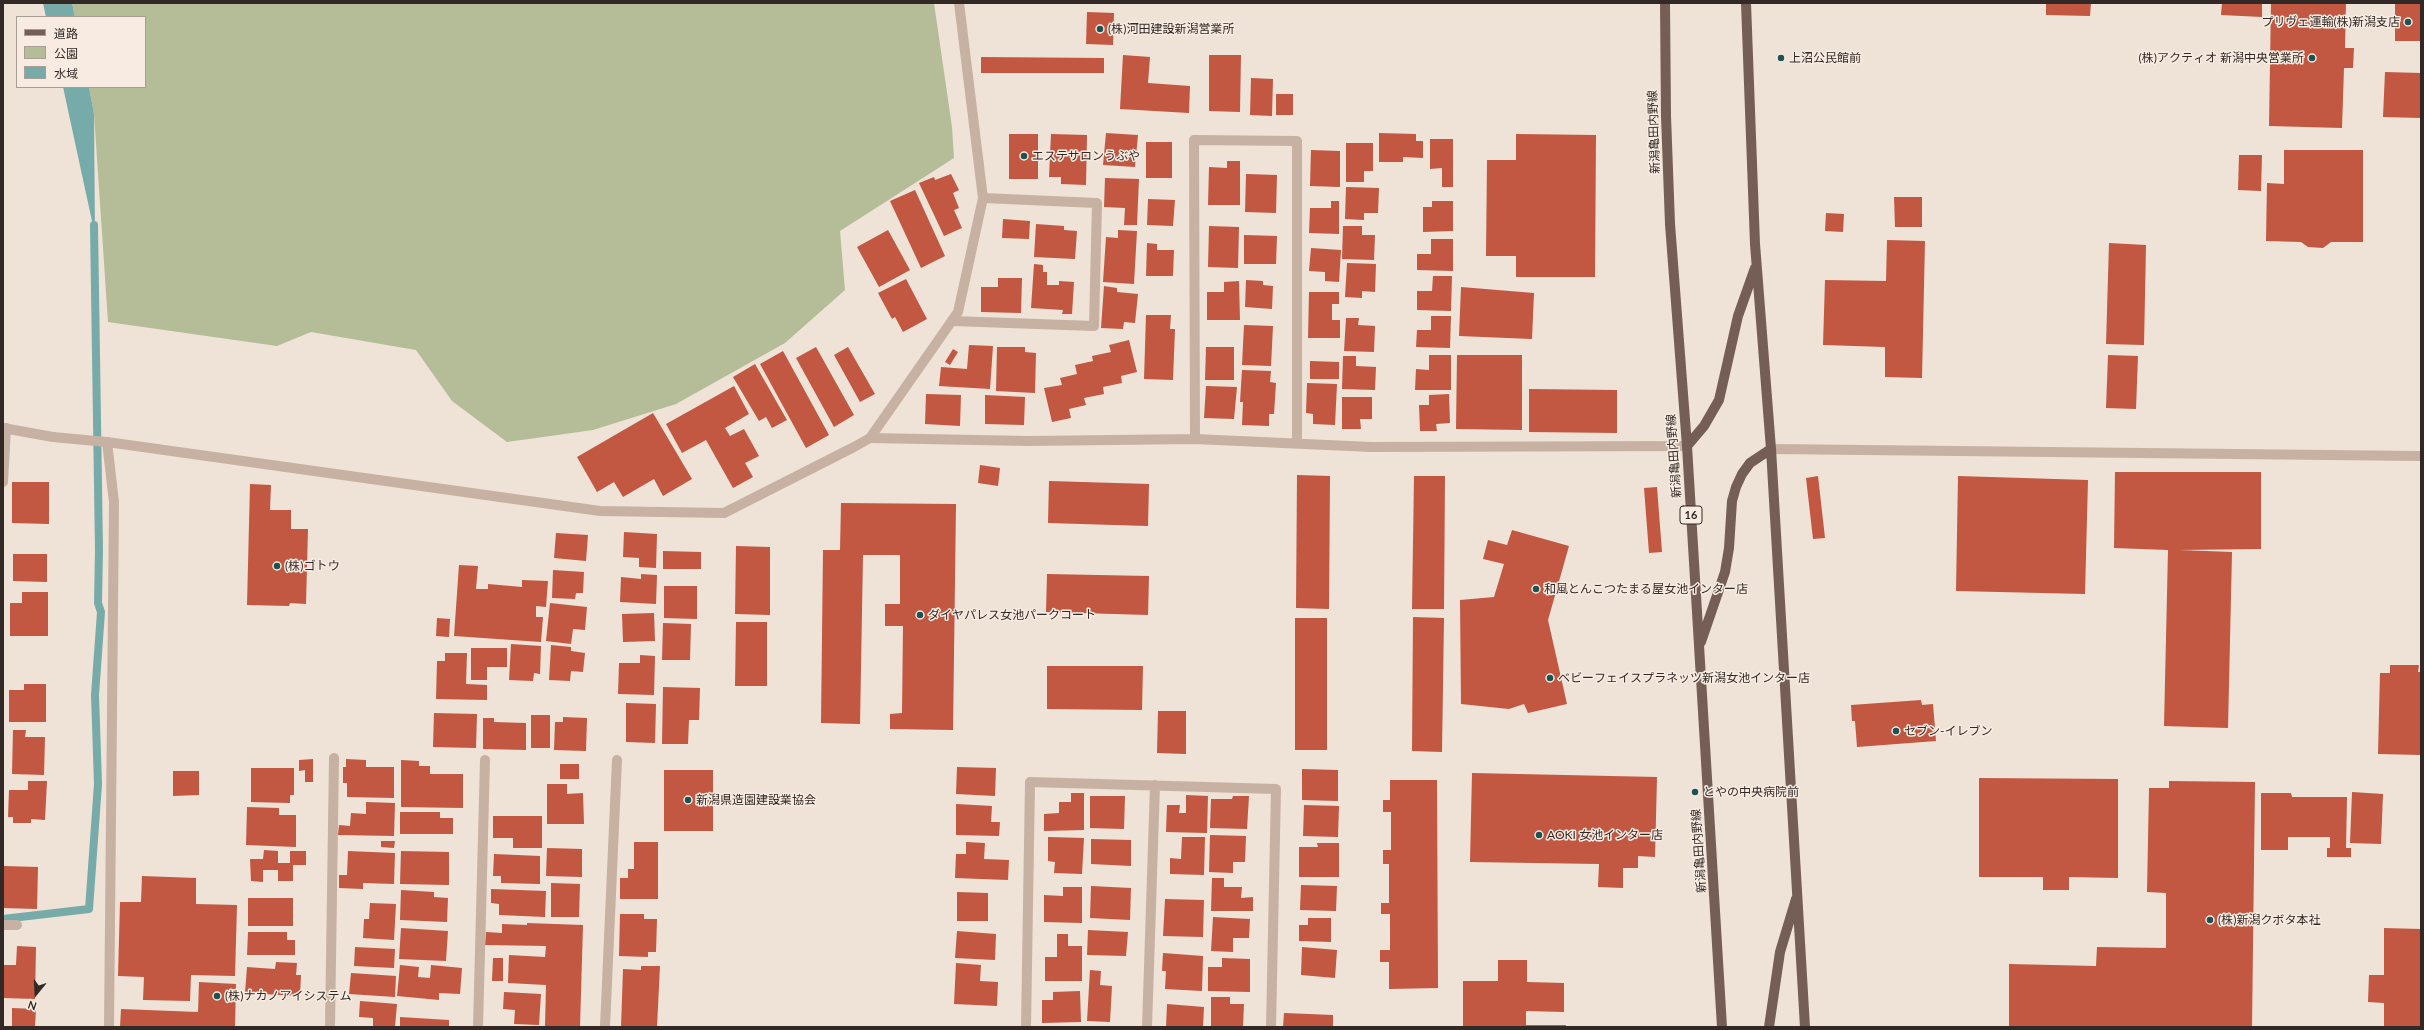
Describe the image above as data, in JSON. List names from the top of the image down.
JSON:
{
  "streets": {
    "main road": ["新潟亀田内野線", "16"]
  },
  "places": [
    "プリヴェ運輸(株)新潟支店",
    "(株)河田建設新潟営業所",
    "上沼公民館前",
    "(株)アクティオ 新潟中央営業所",
    "エステサロンうぶや",
    "(株)ゴトウ",
    "和風とんこつたまる屋女池インター店",
    "ダイヤパレス女池パークコート",
    "ベビーフェイスプラネッツ新潟女池インター店",
    "セブン-イレブン",
    "とやの中央病院前",
    "新潟県造園建設業協会",
    "AOKI 女池インター店",
    "(株)新潟クボタ本社",
    "(株)ナカノアイシステム"
  ],
  "legend": ["道路", "公園", "水域"],
  "north": "bottom"
}
